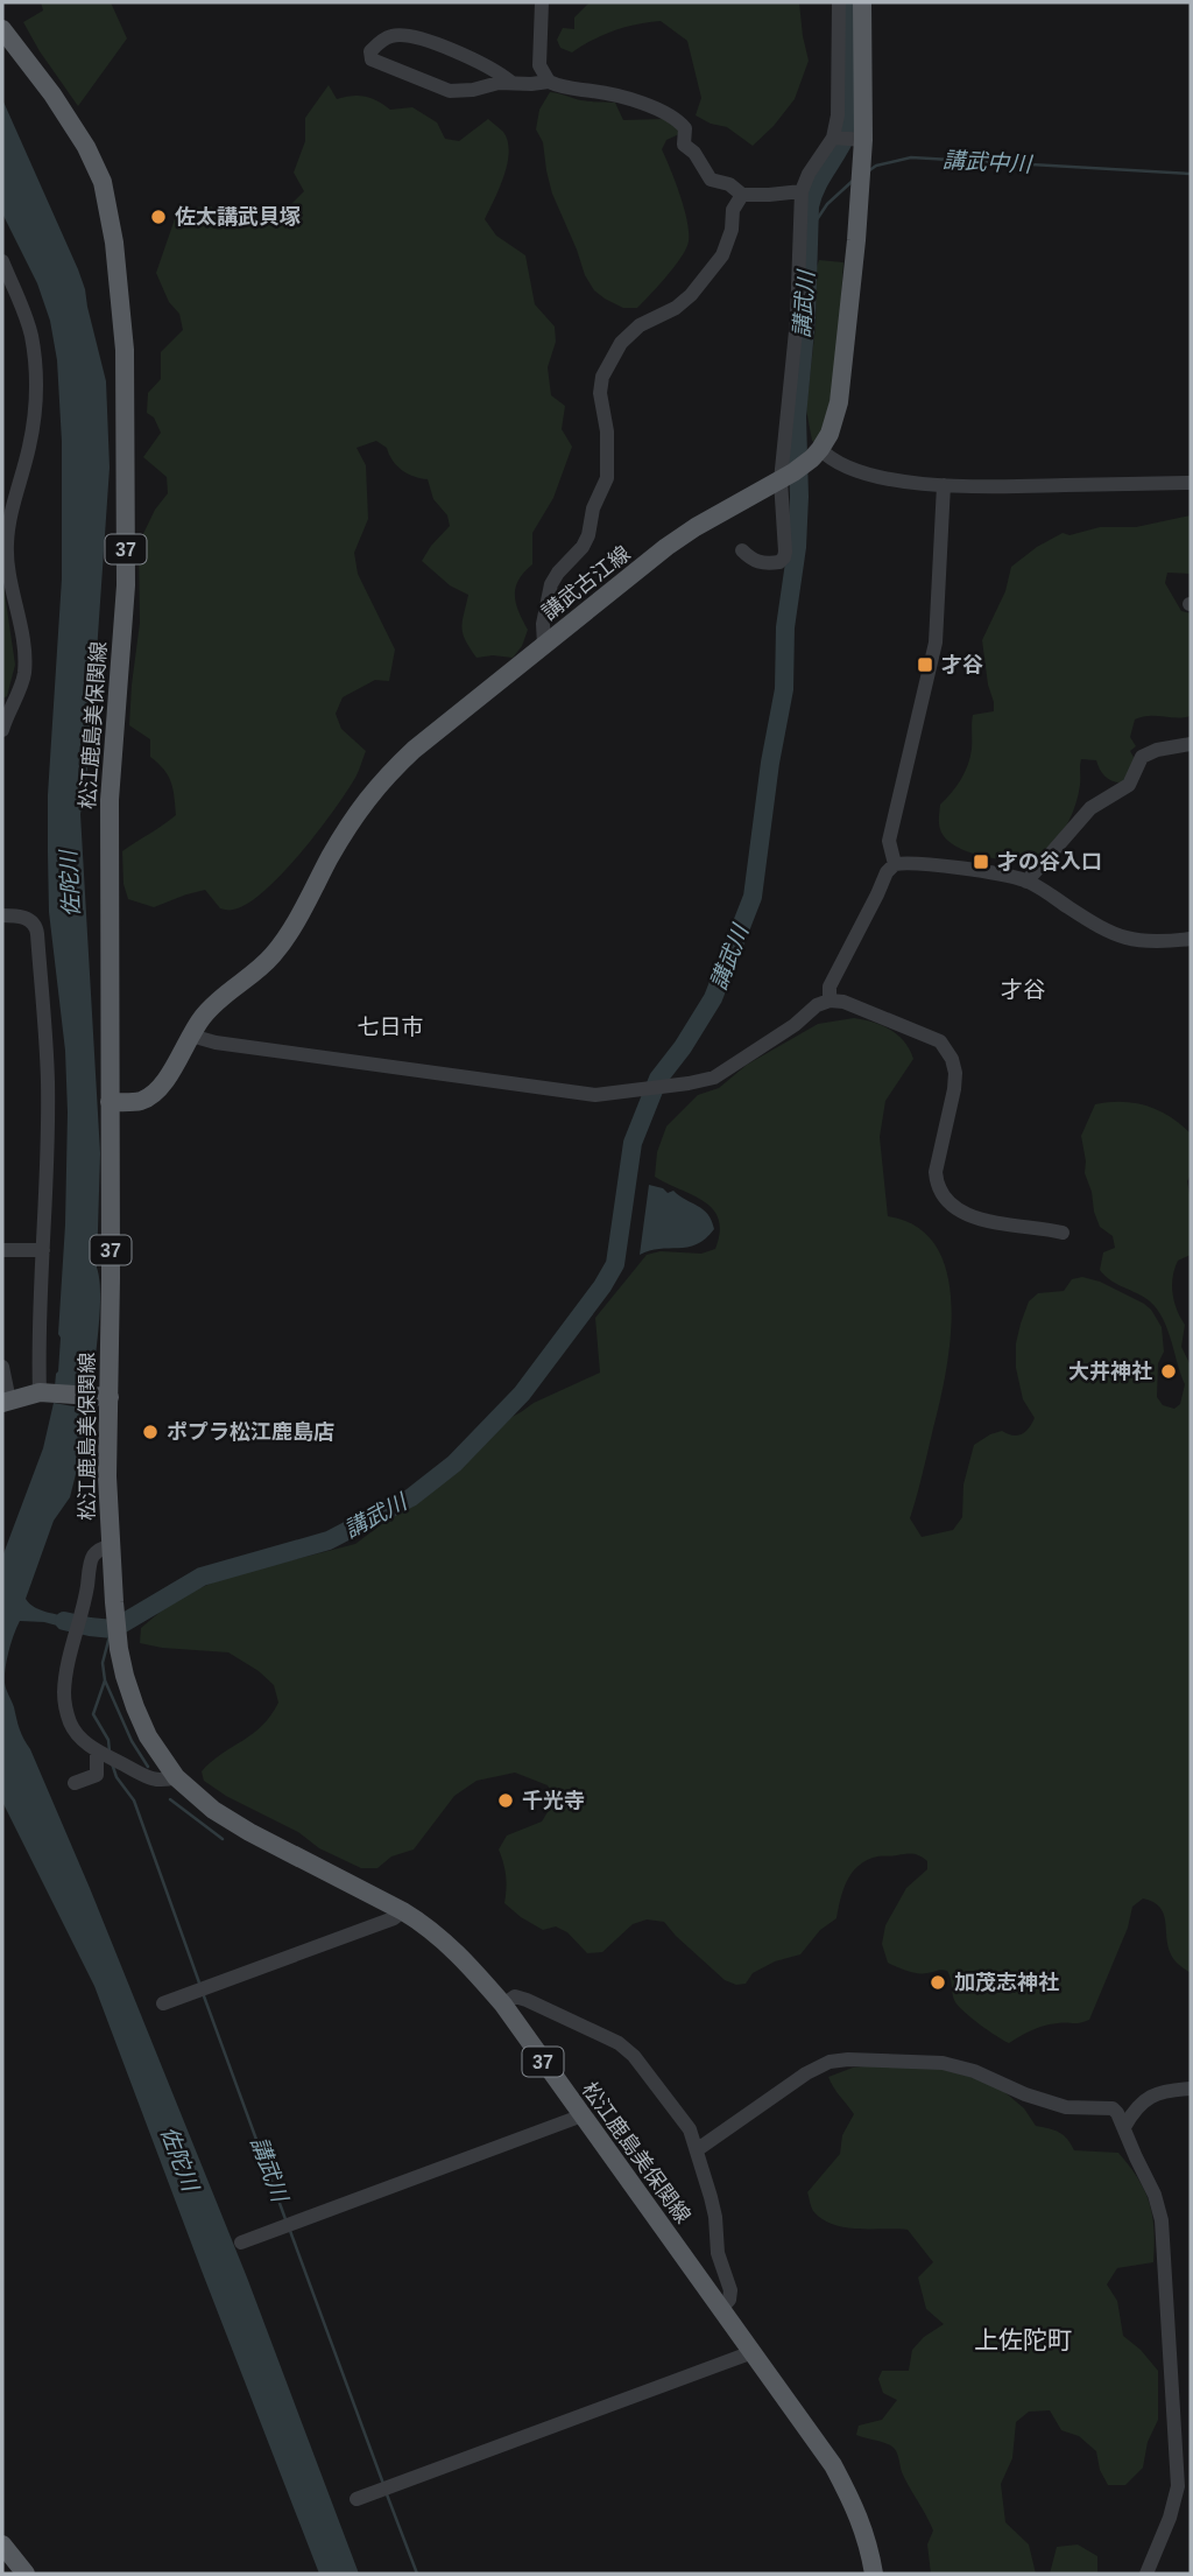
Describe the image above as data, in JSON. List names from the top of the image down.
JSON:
{
  "streets": {
    "main road": ["37", "講武古江線", "松江鹿島美保関線"]
  },
  "crossings": [
    ["講武古江線", "松江鹿島美保関線"]
  ],
  "districts": ["才谷", "七日市", "上佐陀町"],
  "water": ["講武中川", "講武川", "佐陀川"],
  "places": {
    "other": [
      "佐太講武貝塚",
      "大井神社",
      "ポプラ松江鹿島店",
      "千光寺",
      "加茂志神社"
    ],
    "transit": ["才谷", "才の谷入口"]
  }
}
